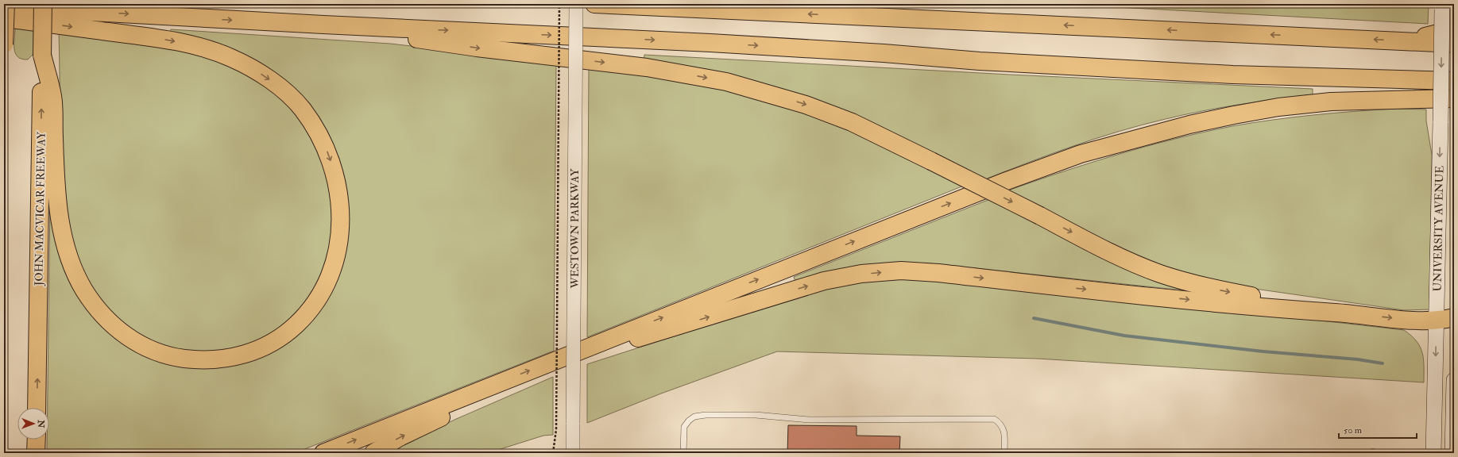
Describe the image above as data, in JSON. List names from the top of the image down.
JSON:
{
  "streets": {
    "highway": ["JOHN MACVICAR FREEWAY"],
    "main road": ["UNIVERSITY AVENUE"],
    "street": ["WESTOWN PARKWAY"]
  },
  "one_way": ["JOHN MACVICAR FREEWAY", "UNIVERSITY AVENUE"],
  "scale_bar": "50 m",
  "north": "right"
}
